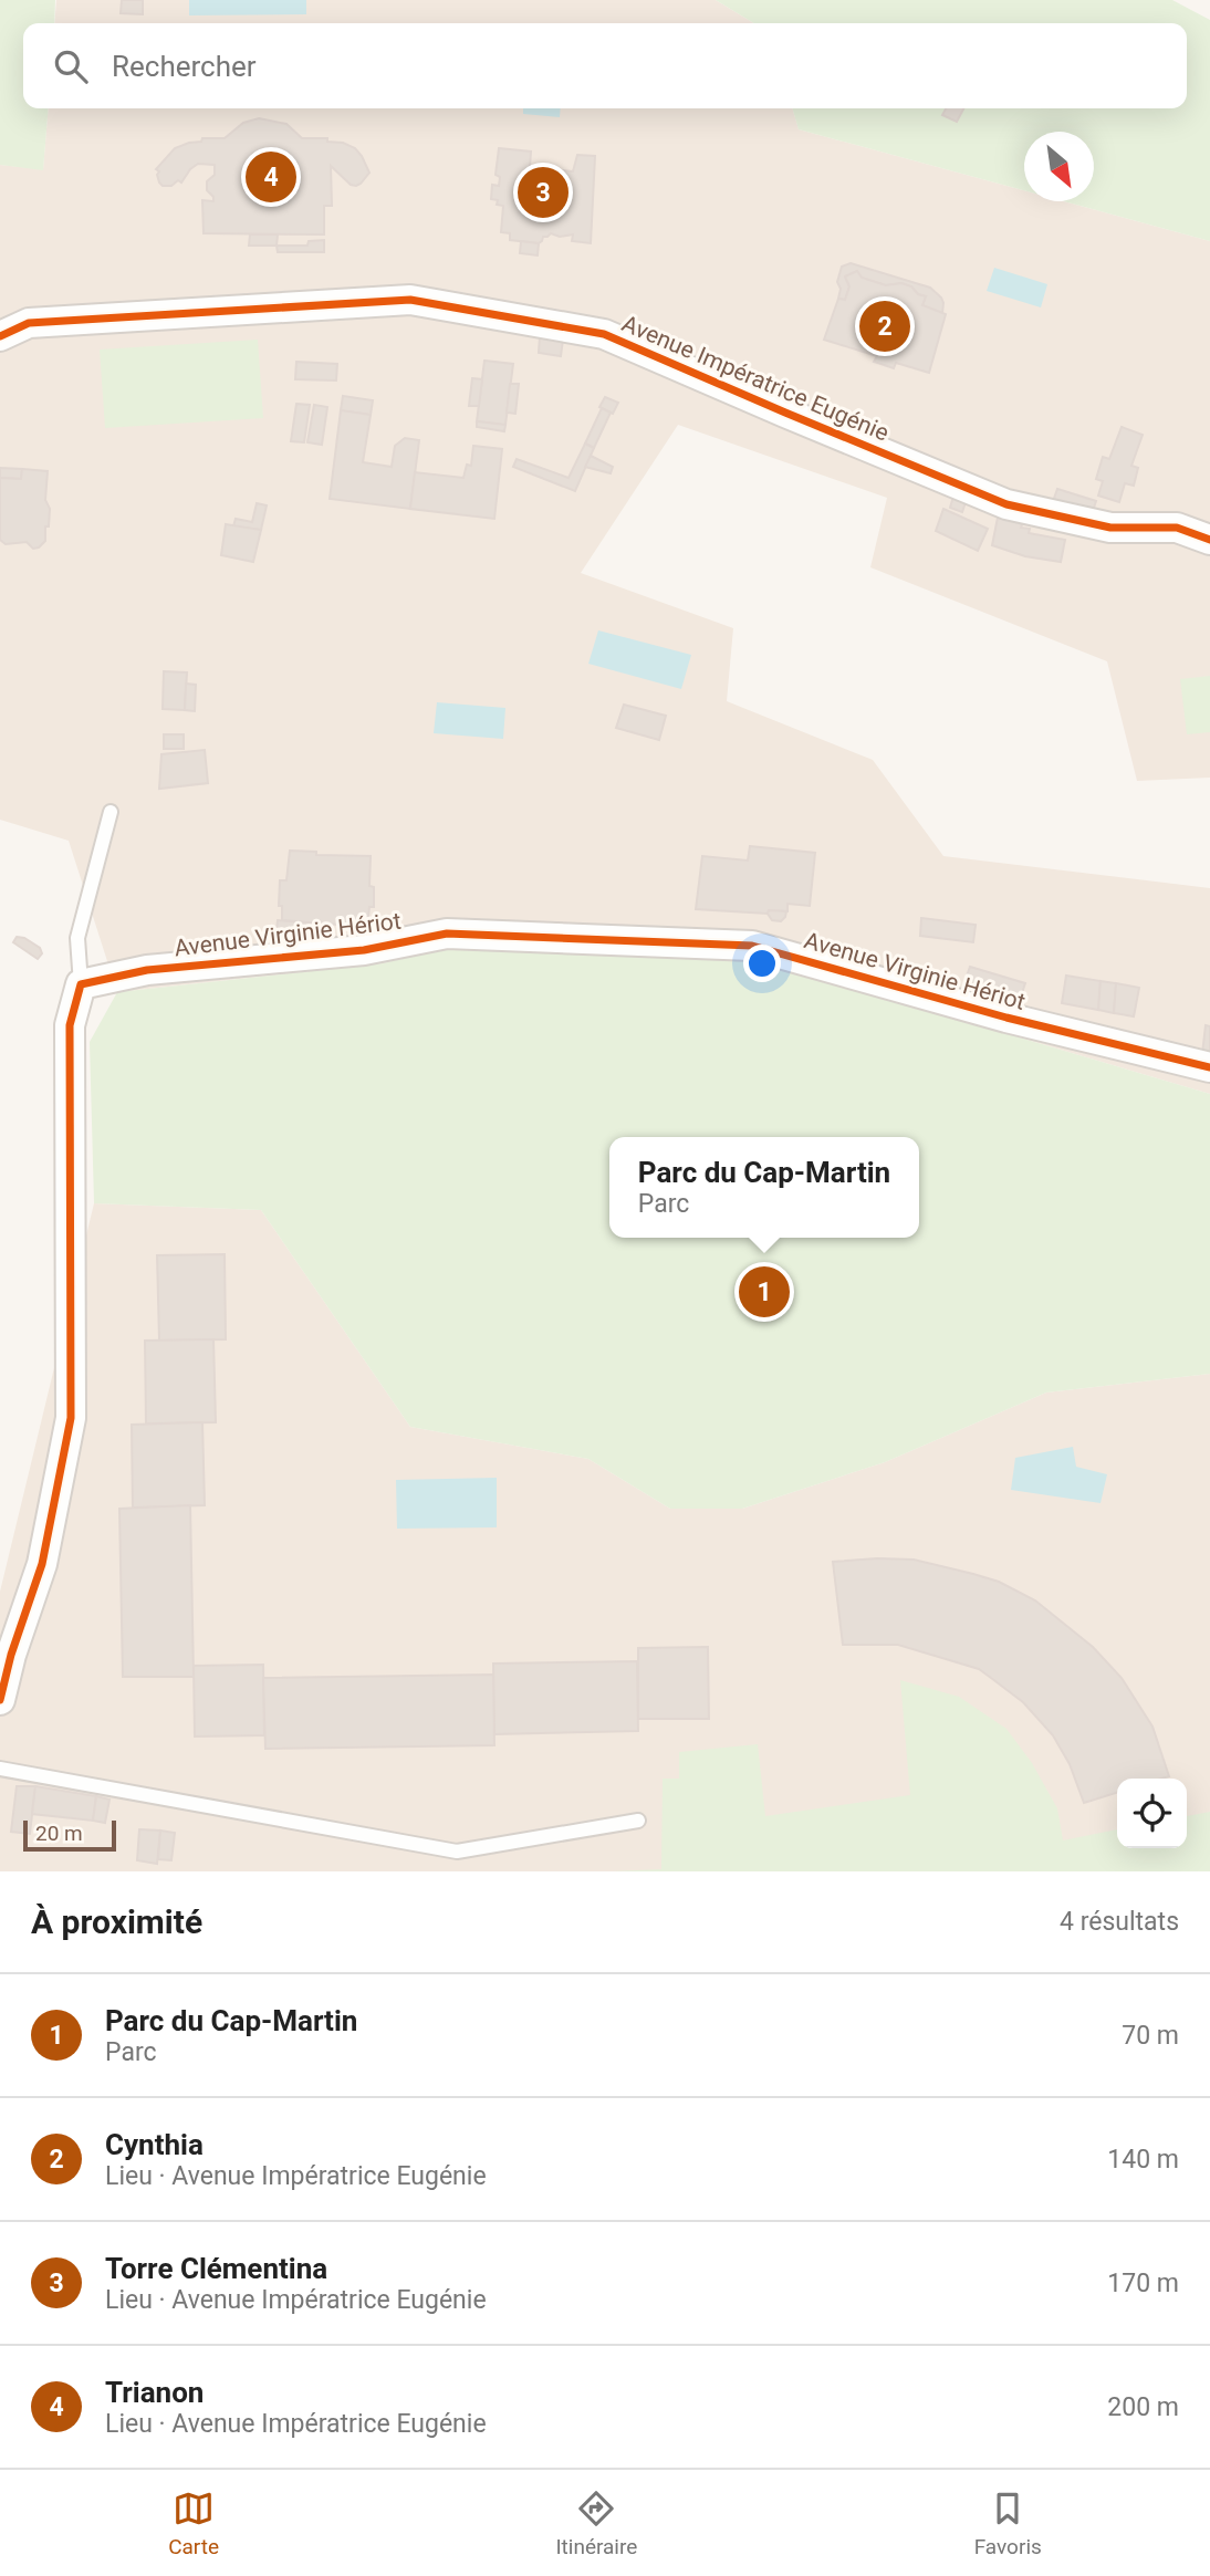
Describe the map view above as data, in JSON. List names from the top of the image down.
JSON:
{
  "streets": {
    "street": ["Avenue Impératrice Eugénie", "Avenue Virginie Hériot"]
  },
  "scale_bar": "20 m",
  "north": "bottom right",
  "page": {
    "search": "Rechercher",
    "pins": [
      "4",
      "3",
      "2",
      "1"
    ],
    "popup": ["Parc du Cap-Martin", "Parc"],
    "scale": "20 m",
    "heading": ["À proximité", "4 résultats"],
    "list": [
      {
        "mark": "1",
        "name": "Parc du Cap-Martin",
        "note": "Parc",
        "value": "70 m"
      },
      {
        "mark": "2",
        "name": "Cynthia",
        "note": "Lieu · Avenue Impératrice Eugénie",
        "value": "140 m"
      },
      {
        "mark": "3",
        "name": "Torre Clémentina",
        "note": "Lieu · Avenue Impératrice Eugénie",
        "value": "170 m"
      },
      {
        "mark": "4",
        "name": "Trianon",
        "note": "Lieu · Avenue Impératrice Eugénie",
        "value": "200 m"
      }
    ],
    "nav": ["Carte", "Itinéraire", "Favoris"]
  }
}
